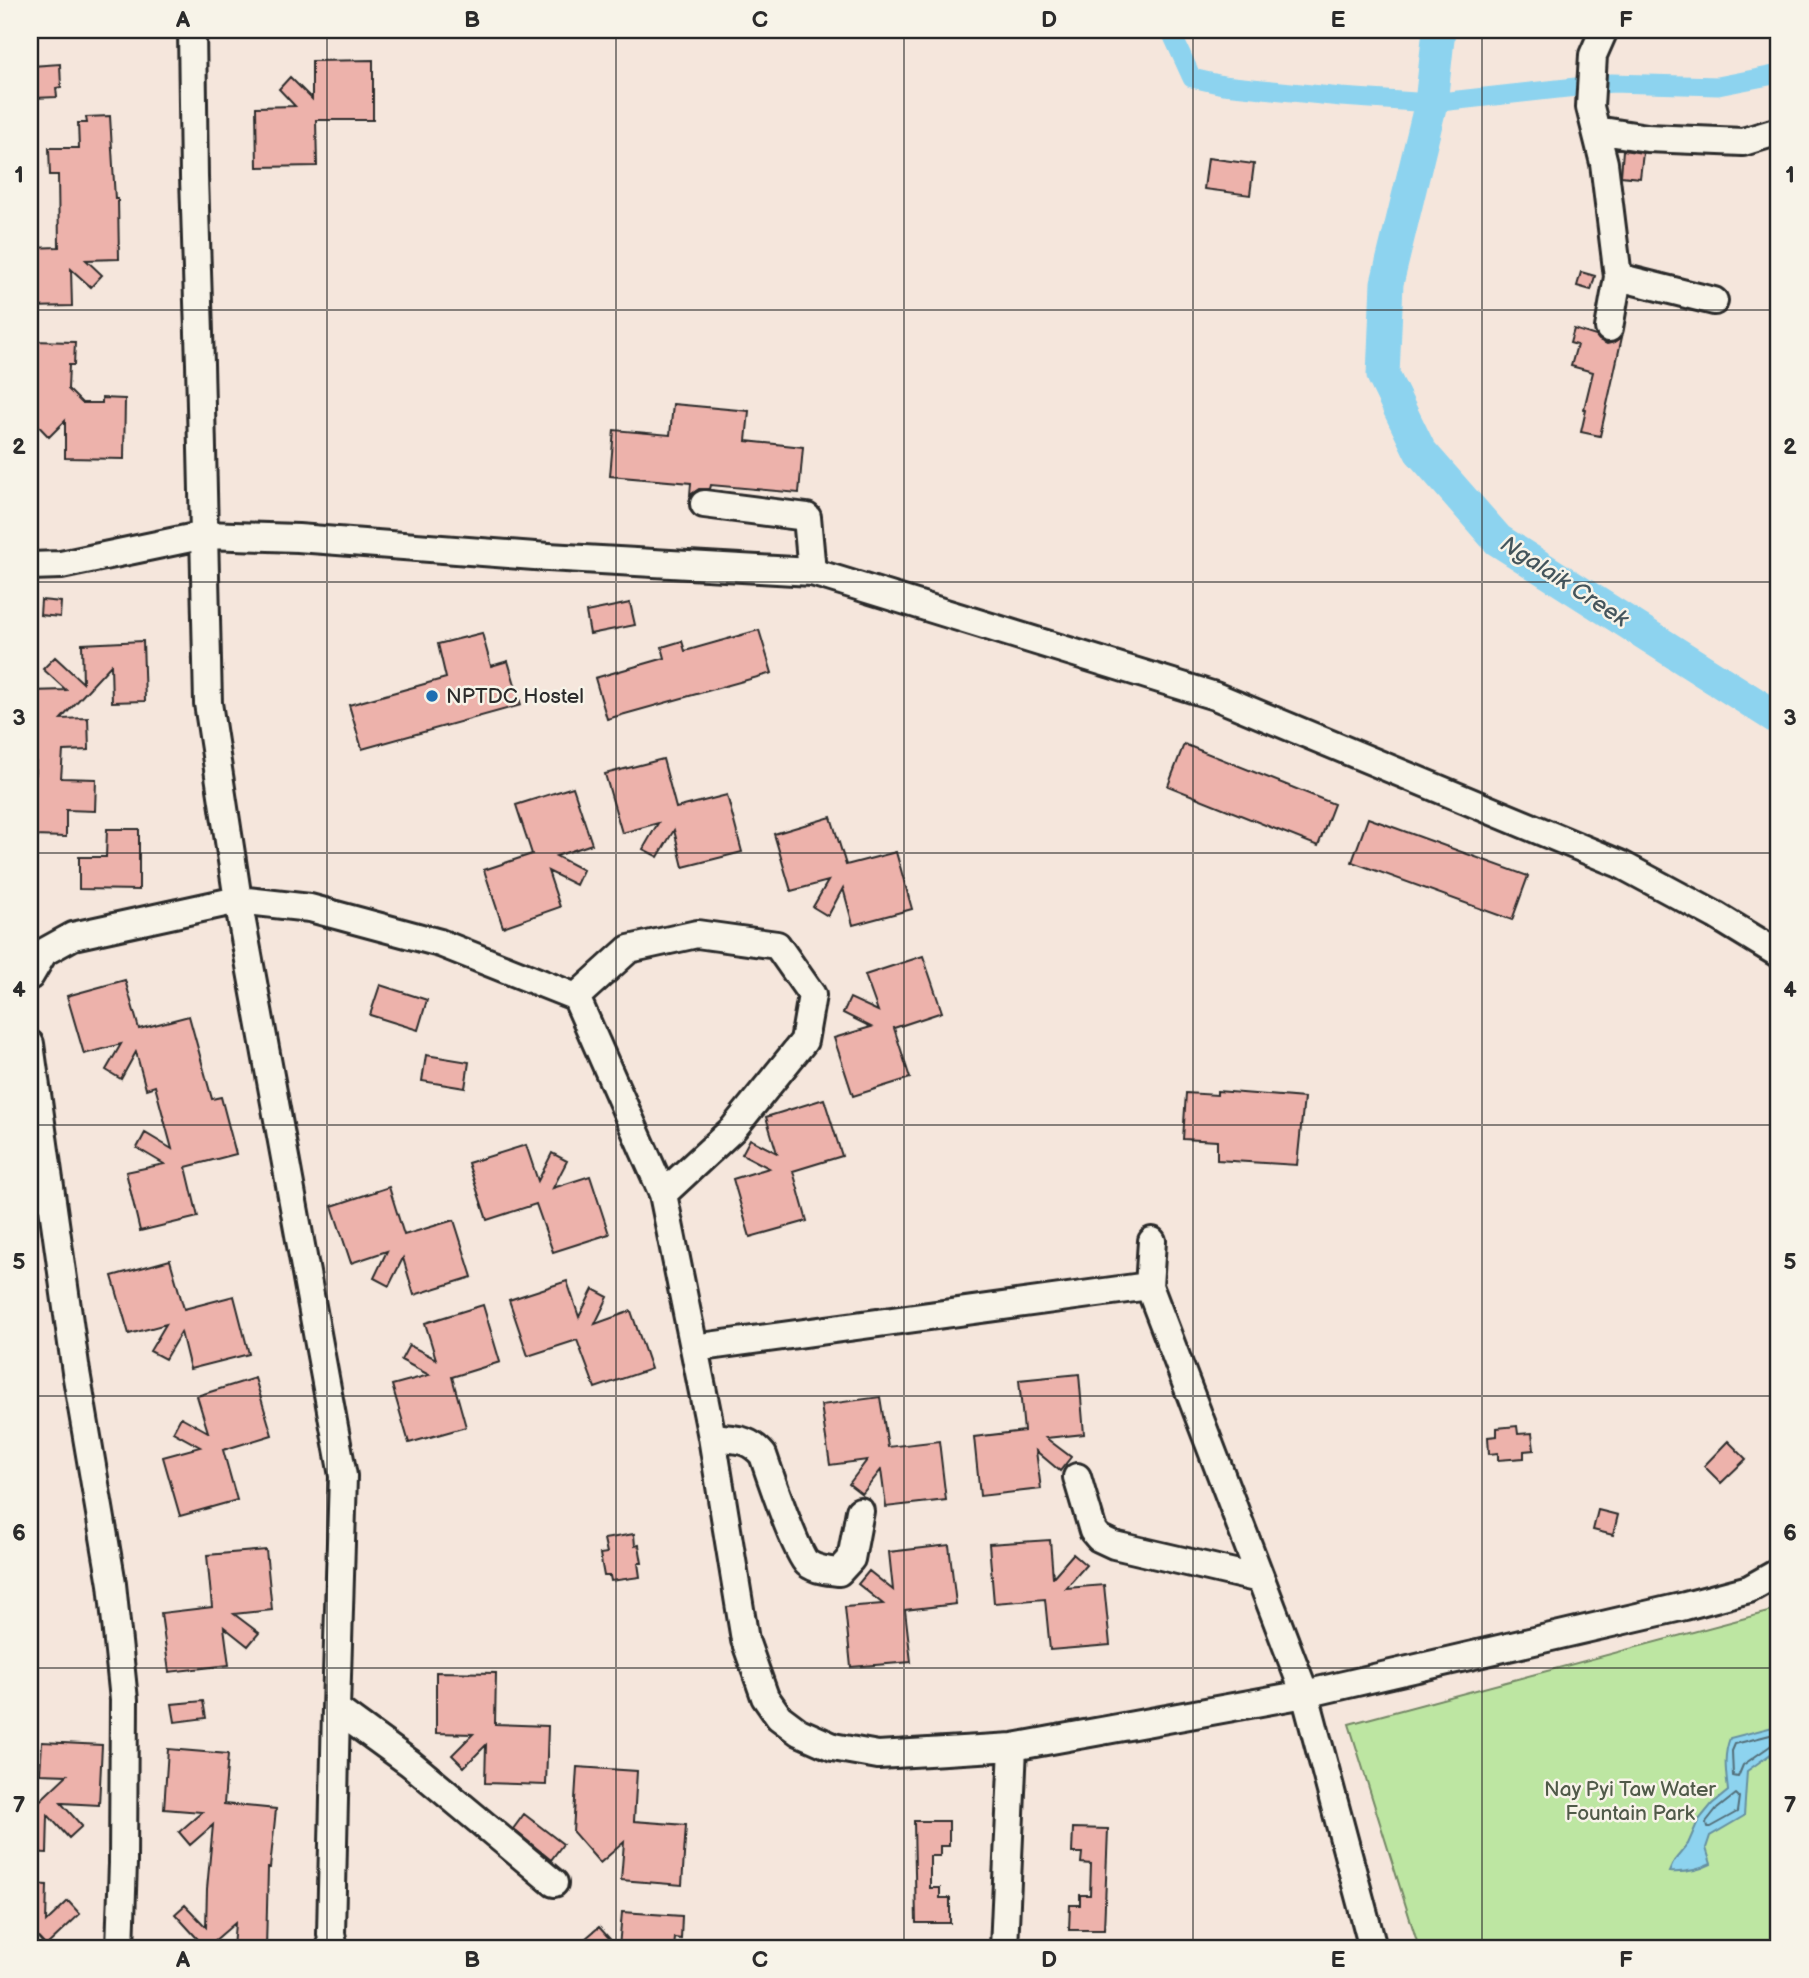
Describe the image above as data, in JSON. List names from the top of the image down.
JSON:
{
  "water": ["Ngalaik Creek"],
  "parks": ["Nay Pyi Taw Water Fountain Park"],
  "places": ["NPTDC Hostel"],
  "grid": {
    "columns": [
      "A",
      "B",
      "C",
      "D",
      "E",
      "F"
    ],
    "rows": [
      "1",
      "2",
      "3",
      "4",
      "5",
      "6",
      "7"
    ]
  }
}
